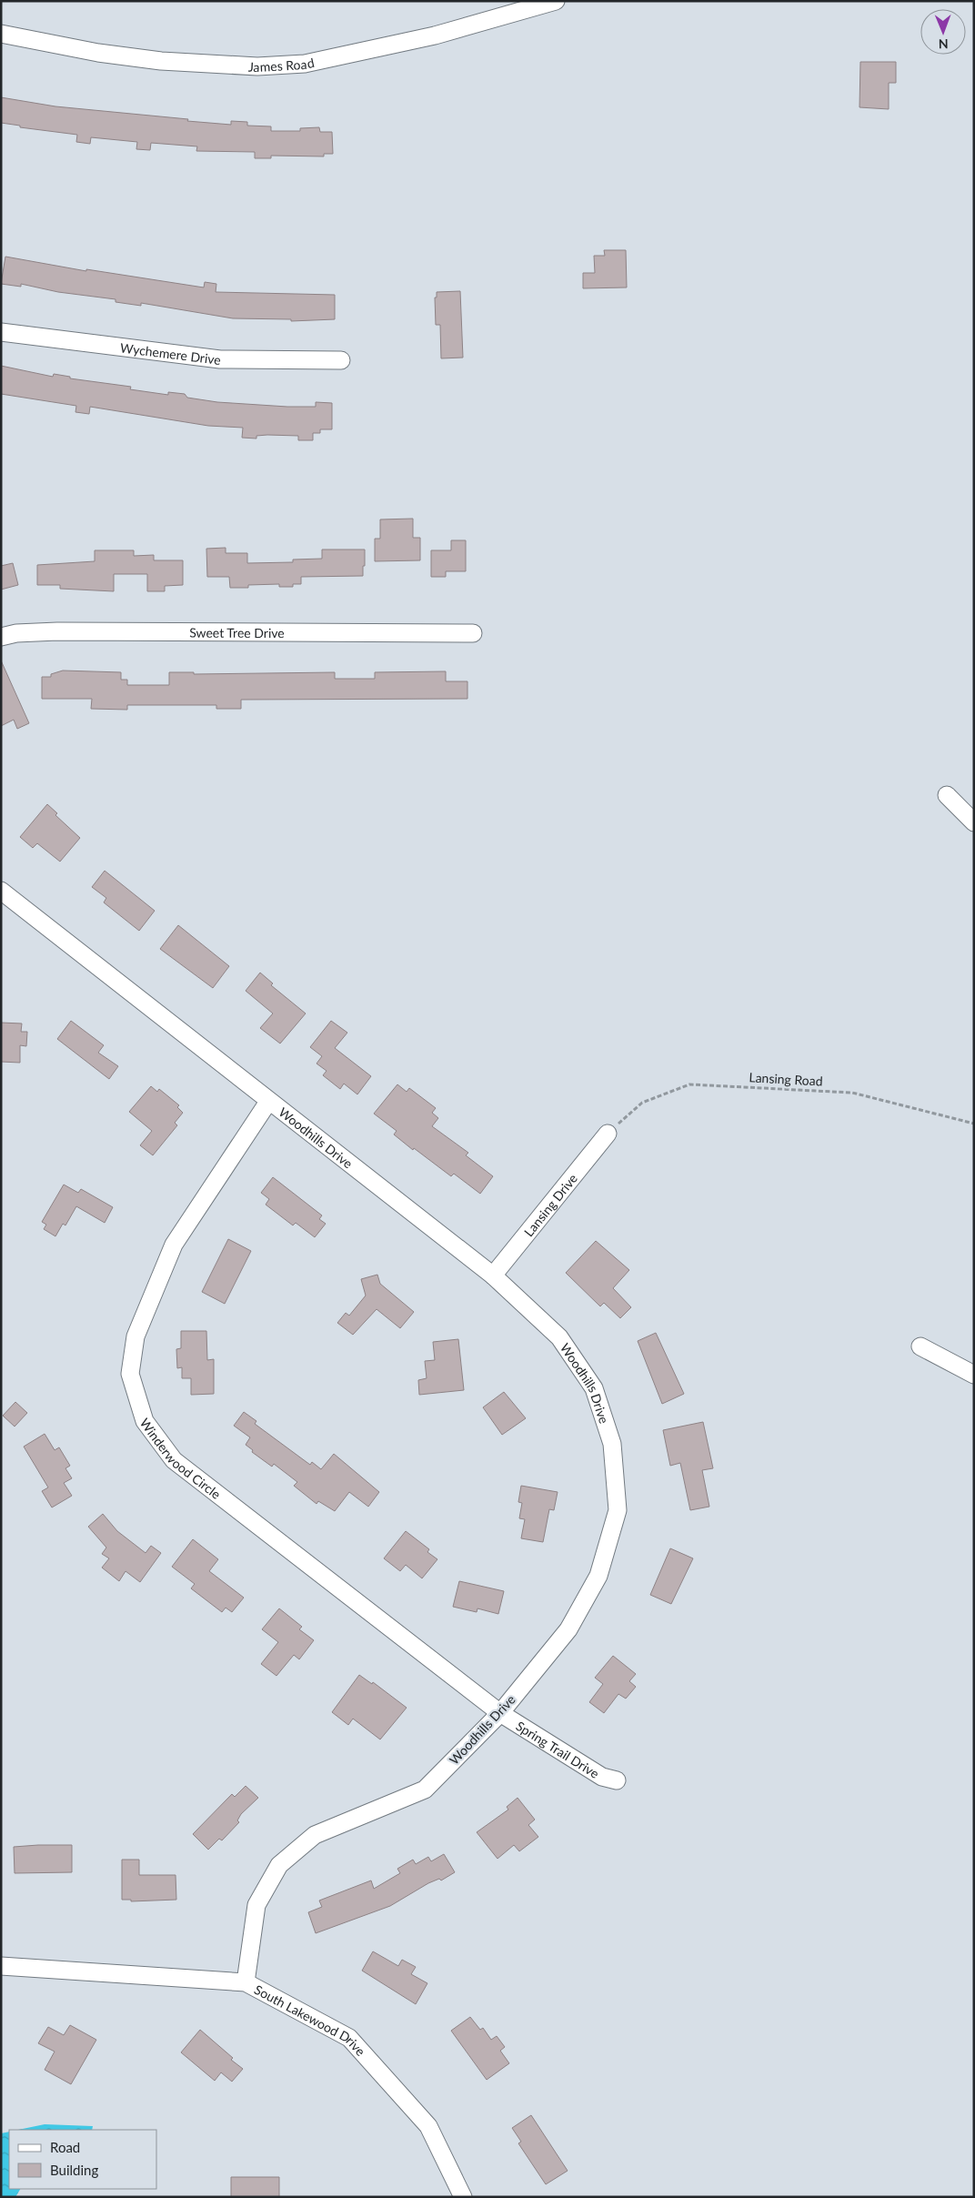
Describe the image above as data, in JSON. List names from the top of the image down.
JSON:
{
  "streets": {
    "street": [
      "James Road",
      "Wychemere Drive",
      "Sweet Tree Drive",
      "Woodhills Drive",
      "Lansing Drive",
      "Winderwood Circle",
      "Spring Trail Drive",
      "South Lakewood Drive"
    ],
    "path": ["Lansing Road"]
  },
  "crossings": [
    ["Lansing Road", "Lansing Drive"],
    ["Woodhills Drive", "Lansing Drive"],
    ["Woodhills Drive", "Winderwood Circle"],
    ["Woodhills Drive", "Spring Trail Drive"],
    ["Woodhills Drive", "South Lakewood Drive"],
    ["Winderwood Circle", "Spring Trail Drive"]
  ],
  "legend": ["Road", "Building"],
  "north": "bottom"
}
